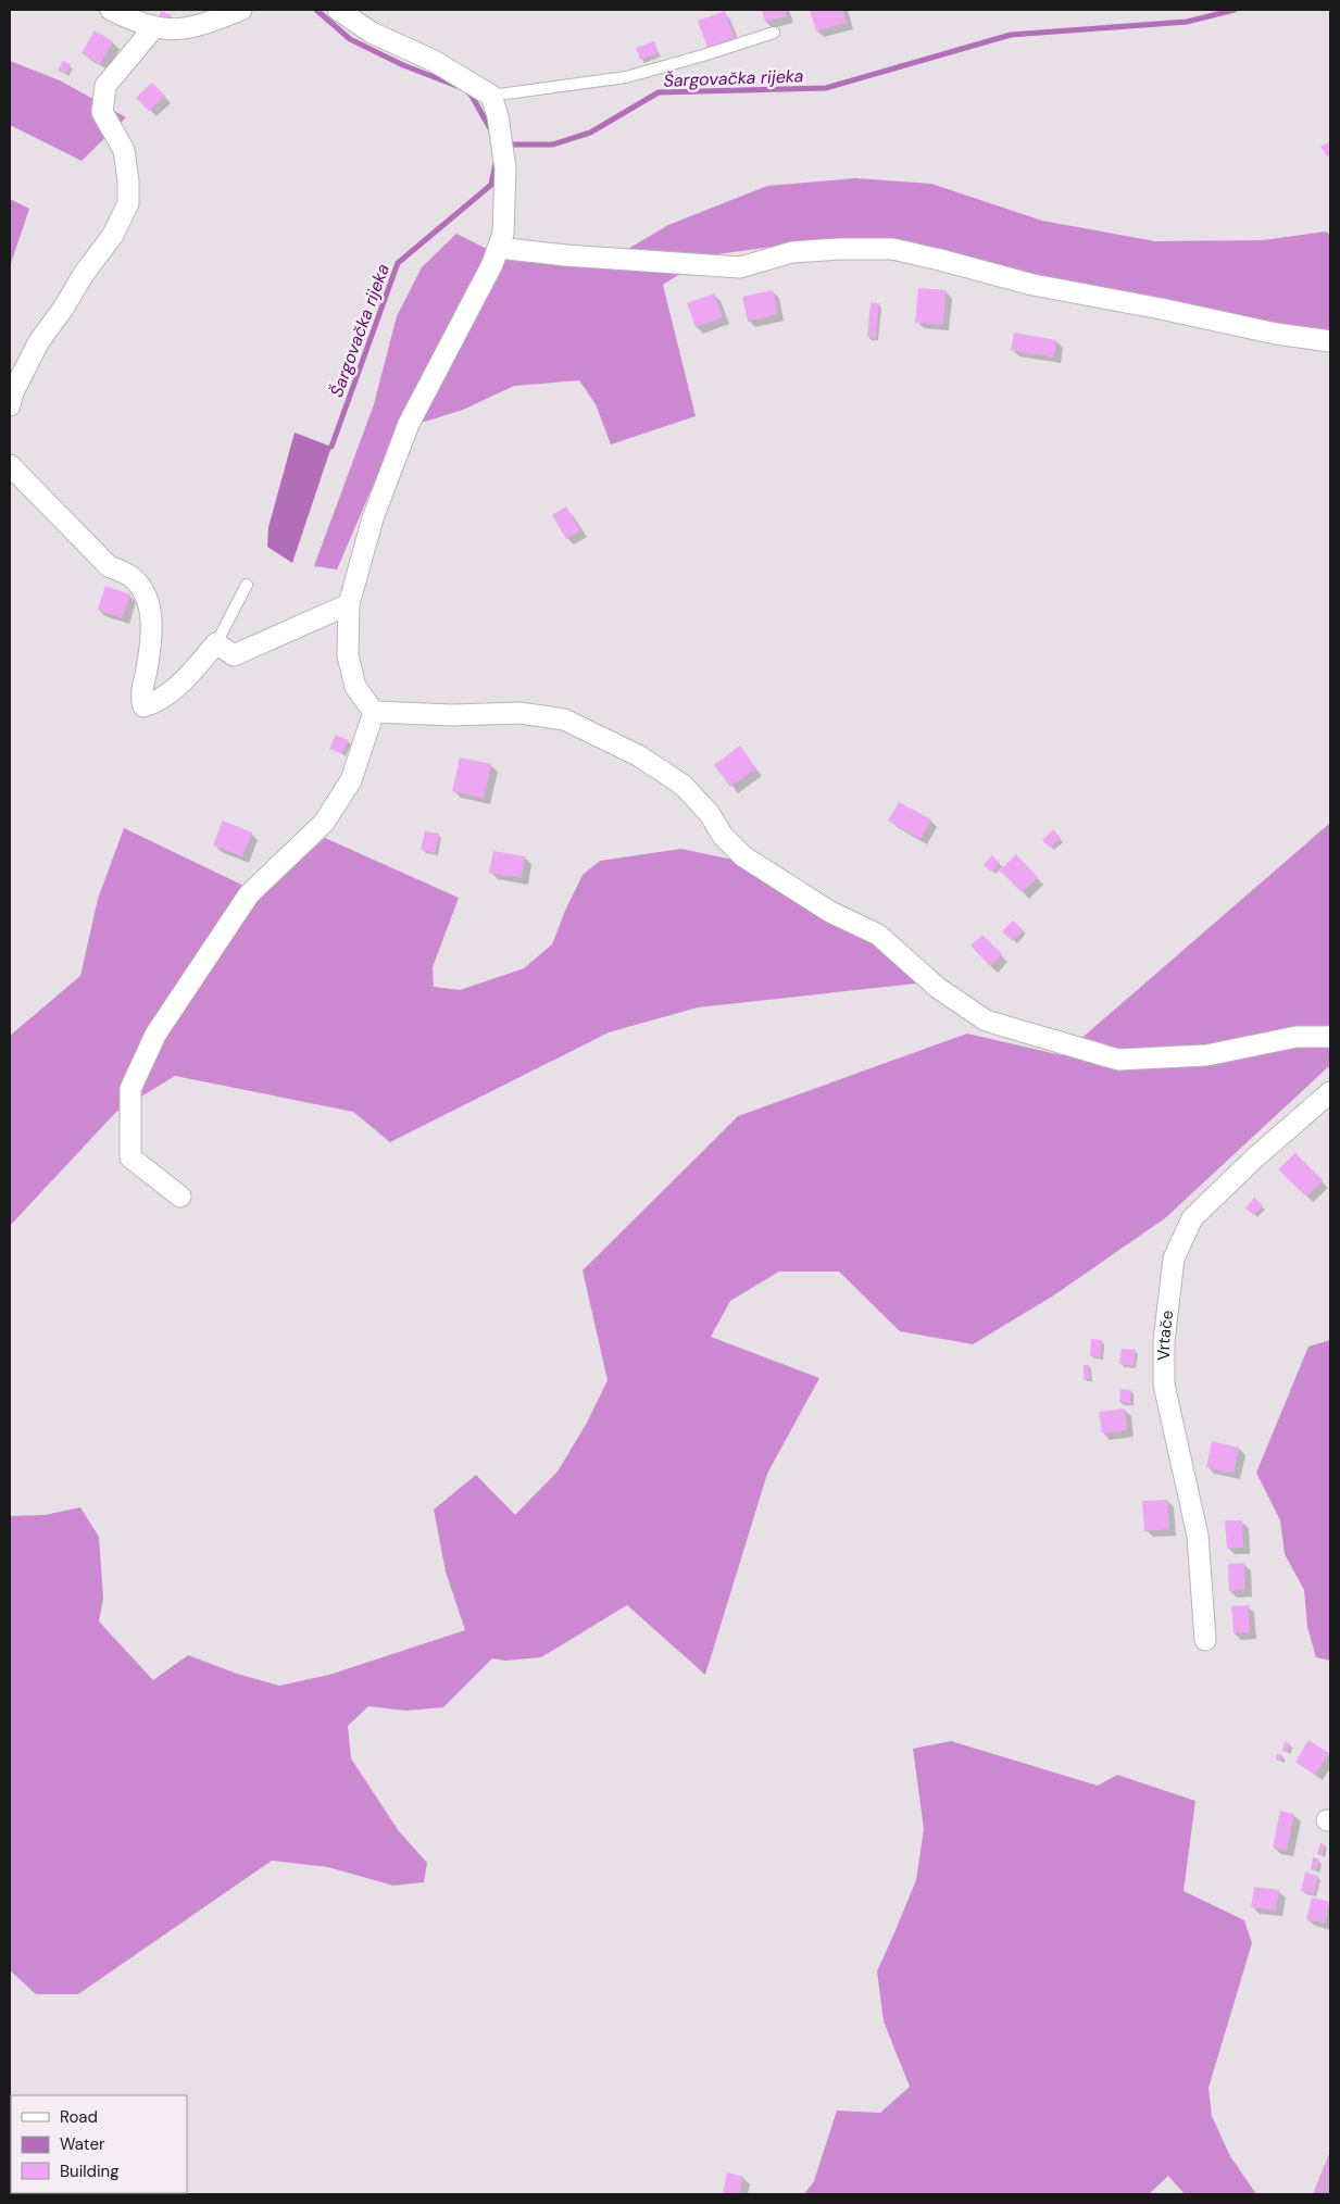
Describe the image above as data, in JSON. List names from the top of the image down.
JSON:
{
  "streets": {
    "street": ["Vrtače"]
  },
  "water": ["Šargovačka rijeka"],
  "legend": ["Road", "Water", "Building"]
}
